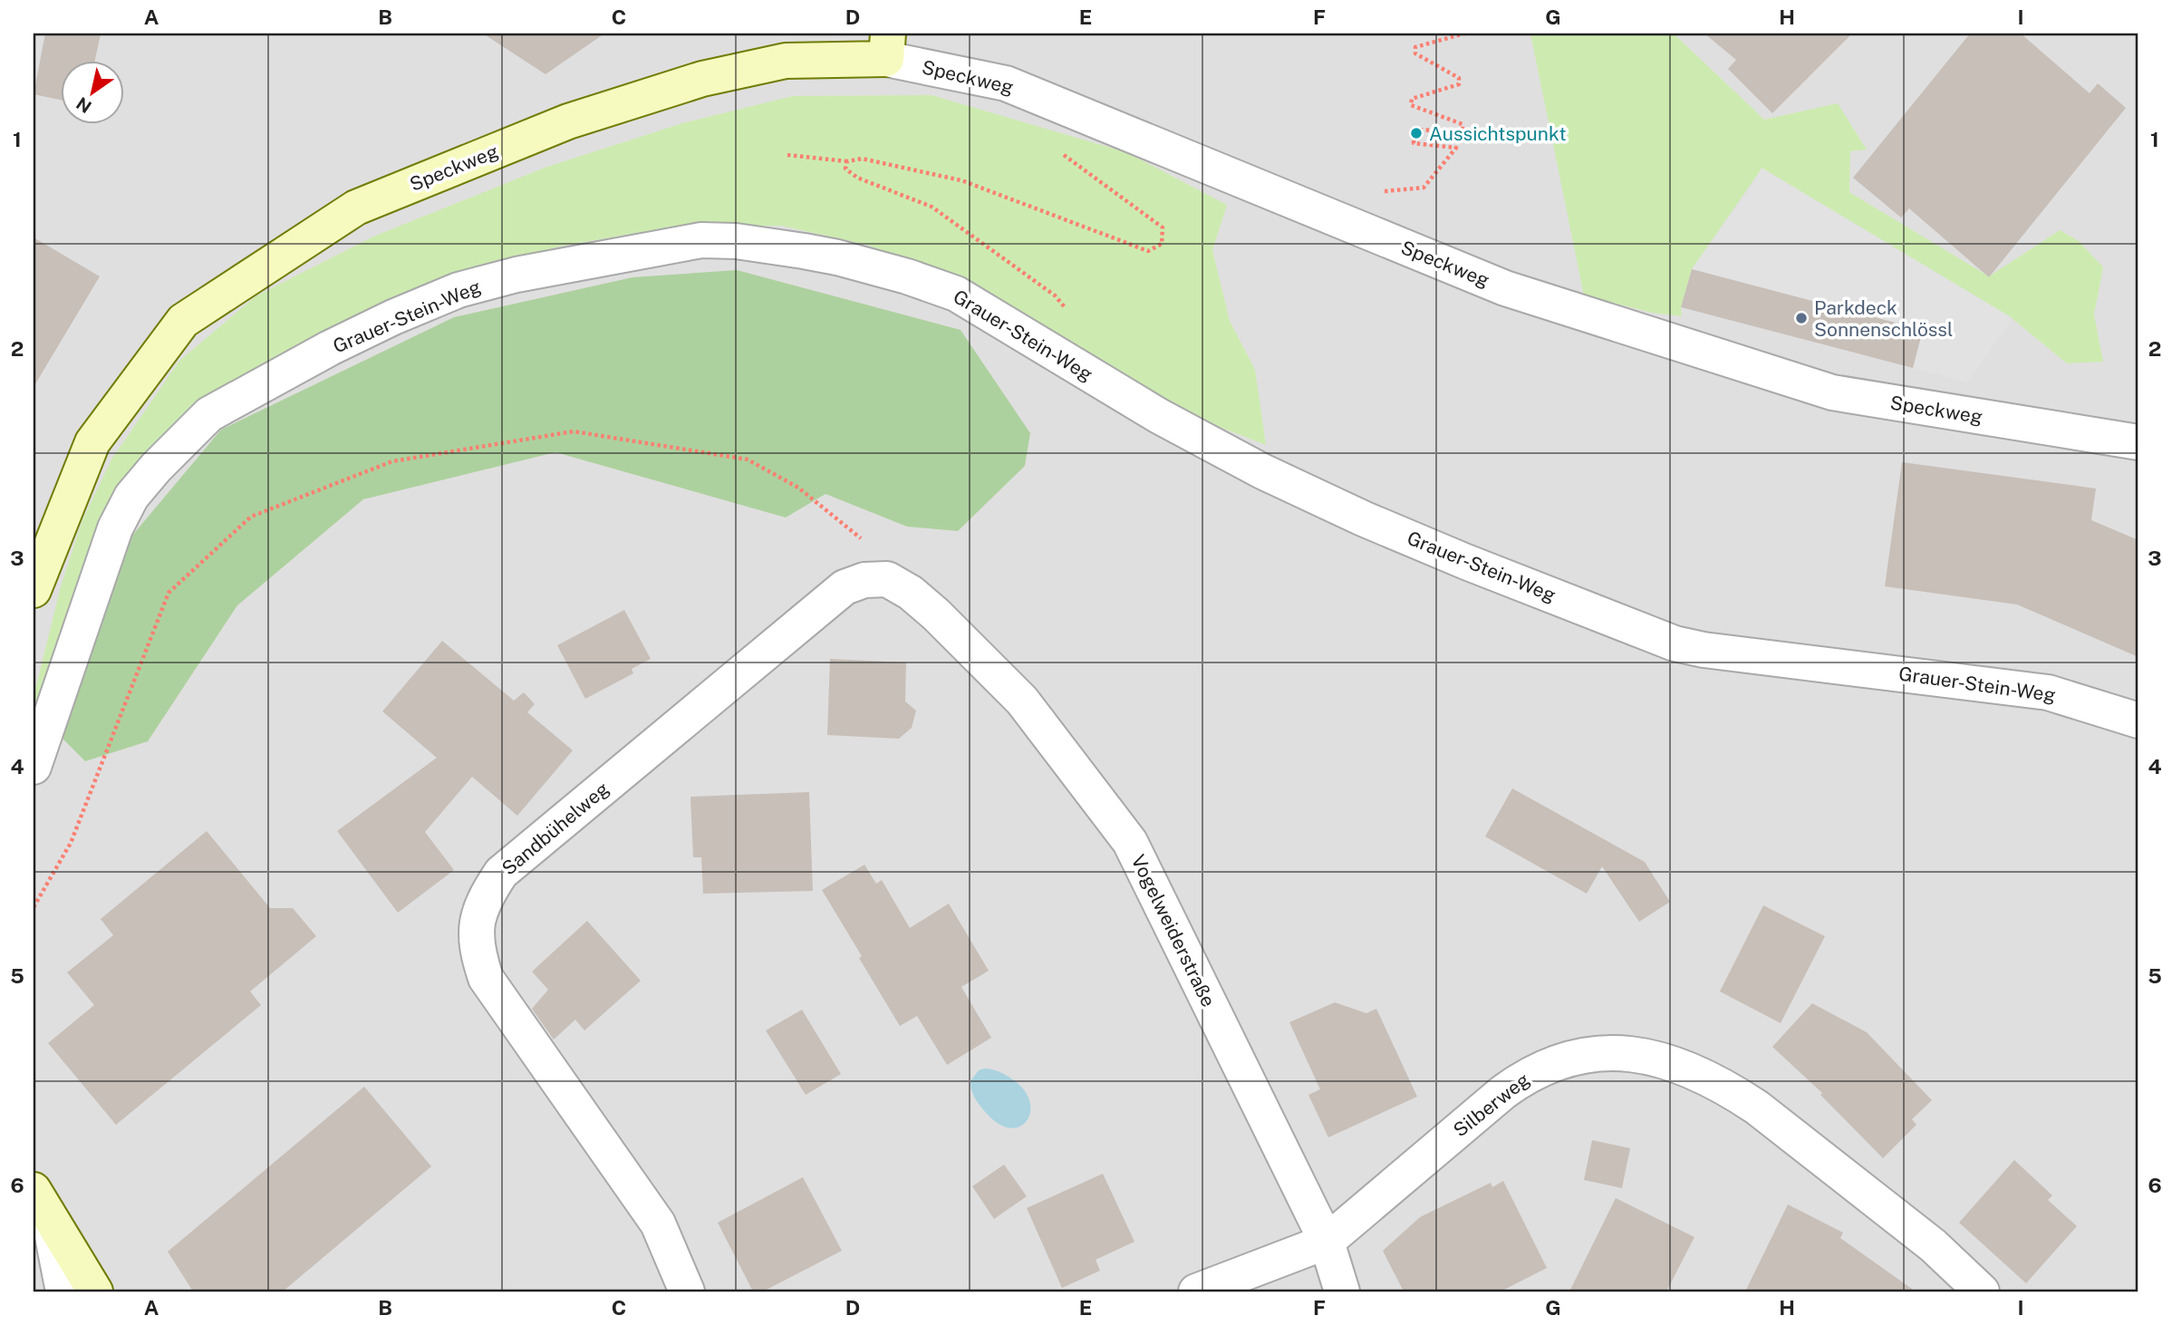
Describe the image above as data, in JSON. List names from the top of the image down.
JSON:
{
  "streets": {
    "street": [
      "Speckweg",
      "Grauer-Stein-Weg",
      "Sandbühelweg",
      "Vogelweiderstraße",
      "Silberweg"
    ]
  },
  "crossings": [
    ["Sandbühelweg", "Vogelweiderstraße"],
    ["Vogelweiderstraße", "Silberweg"]
  ],
  "places": ["Aussichtspunkt", "Parkdeck Sonnenschlössl"],
  "north": "bottom left",
  "grid": {
    "columns": [
      "A",
      "B",
      "C",
      "D",
      "E",
      "F",
      "G",
      "H",
      "I"
    ],
    "rows": [
      "1",
      "2",
      "3",
      "4",
      "5",
      "6"
    ]
  }
}
